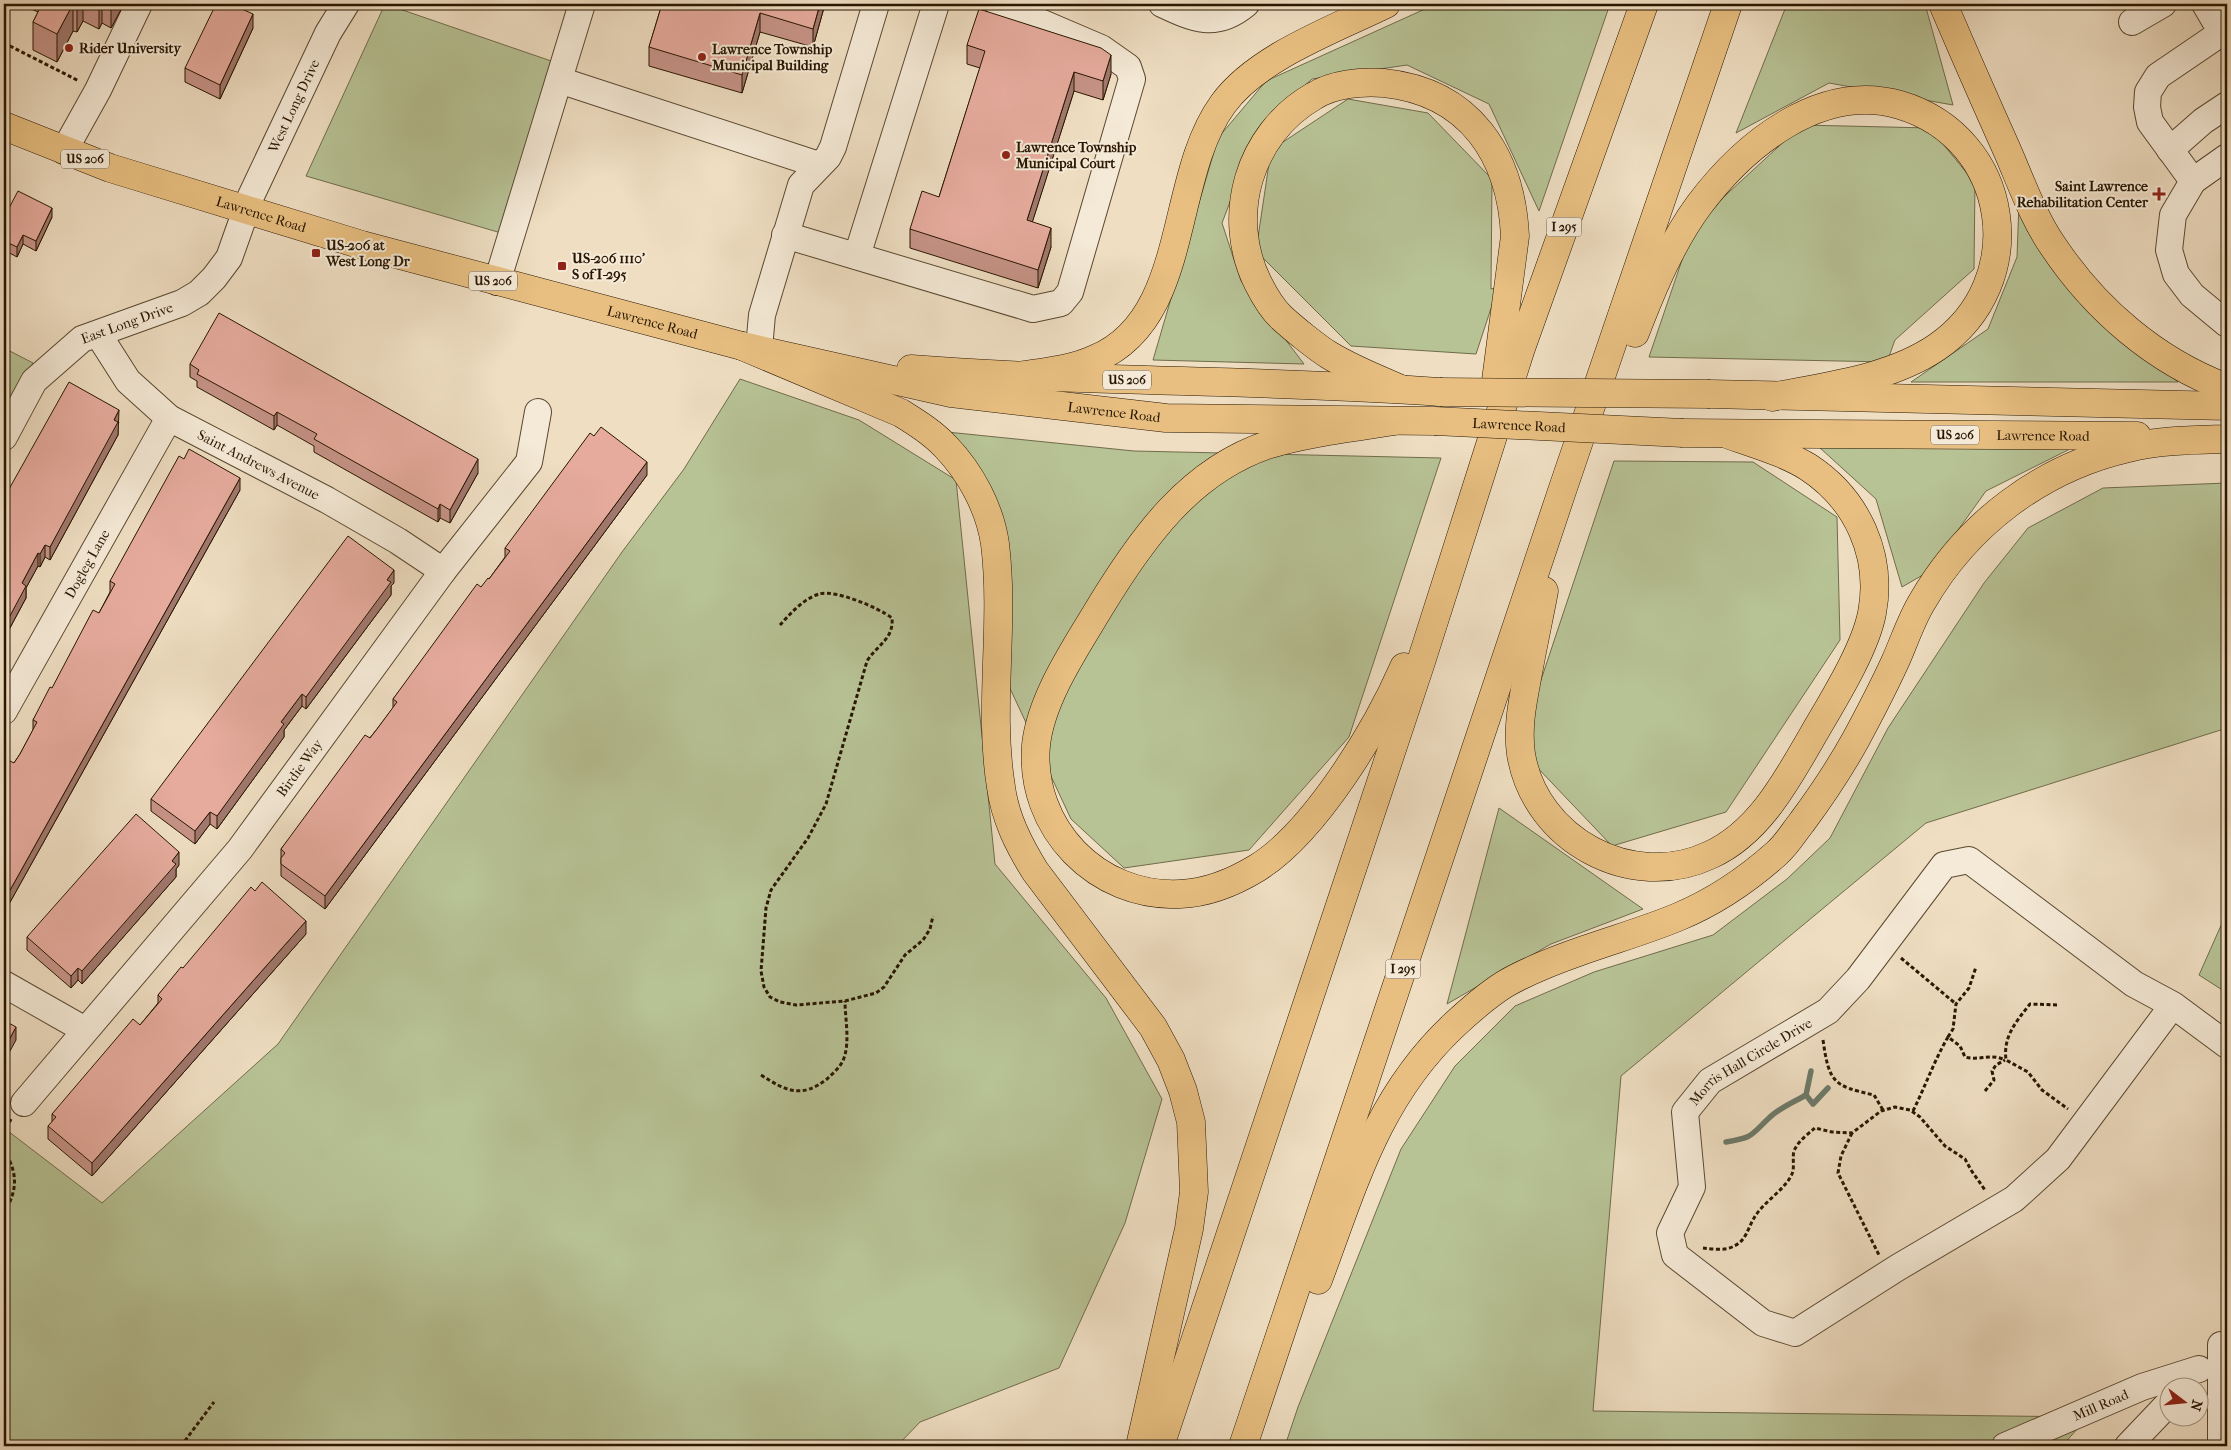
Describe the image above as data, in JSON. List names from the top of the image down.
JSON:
{
  "streets": {
    "main road": ["US 206", "Lawrence Road", "I 295"],
    "street": [
      "West Long Drive",
      "East Long Drive",
      "Saint Andrews Avenue",
      "Dogleg Lane",
      "Birdie Way",
      "Morris Hall Circle Drive",
      "Mill Road"
    ]
  },
  "crossings": [
    ["West Long Drive", "Lawrence Road"],
    ["West Long Drive", "East Long Drive"],
    ["Lawrence Road", "East Long Drive"],
    ["East Long Drive", "Saint Andrews Avenue"],
    ["Saint Andrews Avenue", "Dogleg Lane"],
    ["Saint Andrews Avenue", "Birdie Way"]
  ],
  "places": {
    "other": ["Rider University", "Lawrence Township Municipal Building", "Lawrence Township Municipal Court"],
    "health": ["Saint Lawrence Rehabilitation Center"],
    "transit": ["US-206 at West Long Dr", "US-206 1110' S of I-295"]
  },
  "north": "right"
}
